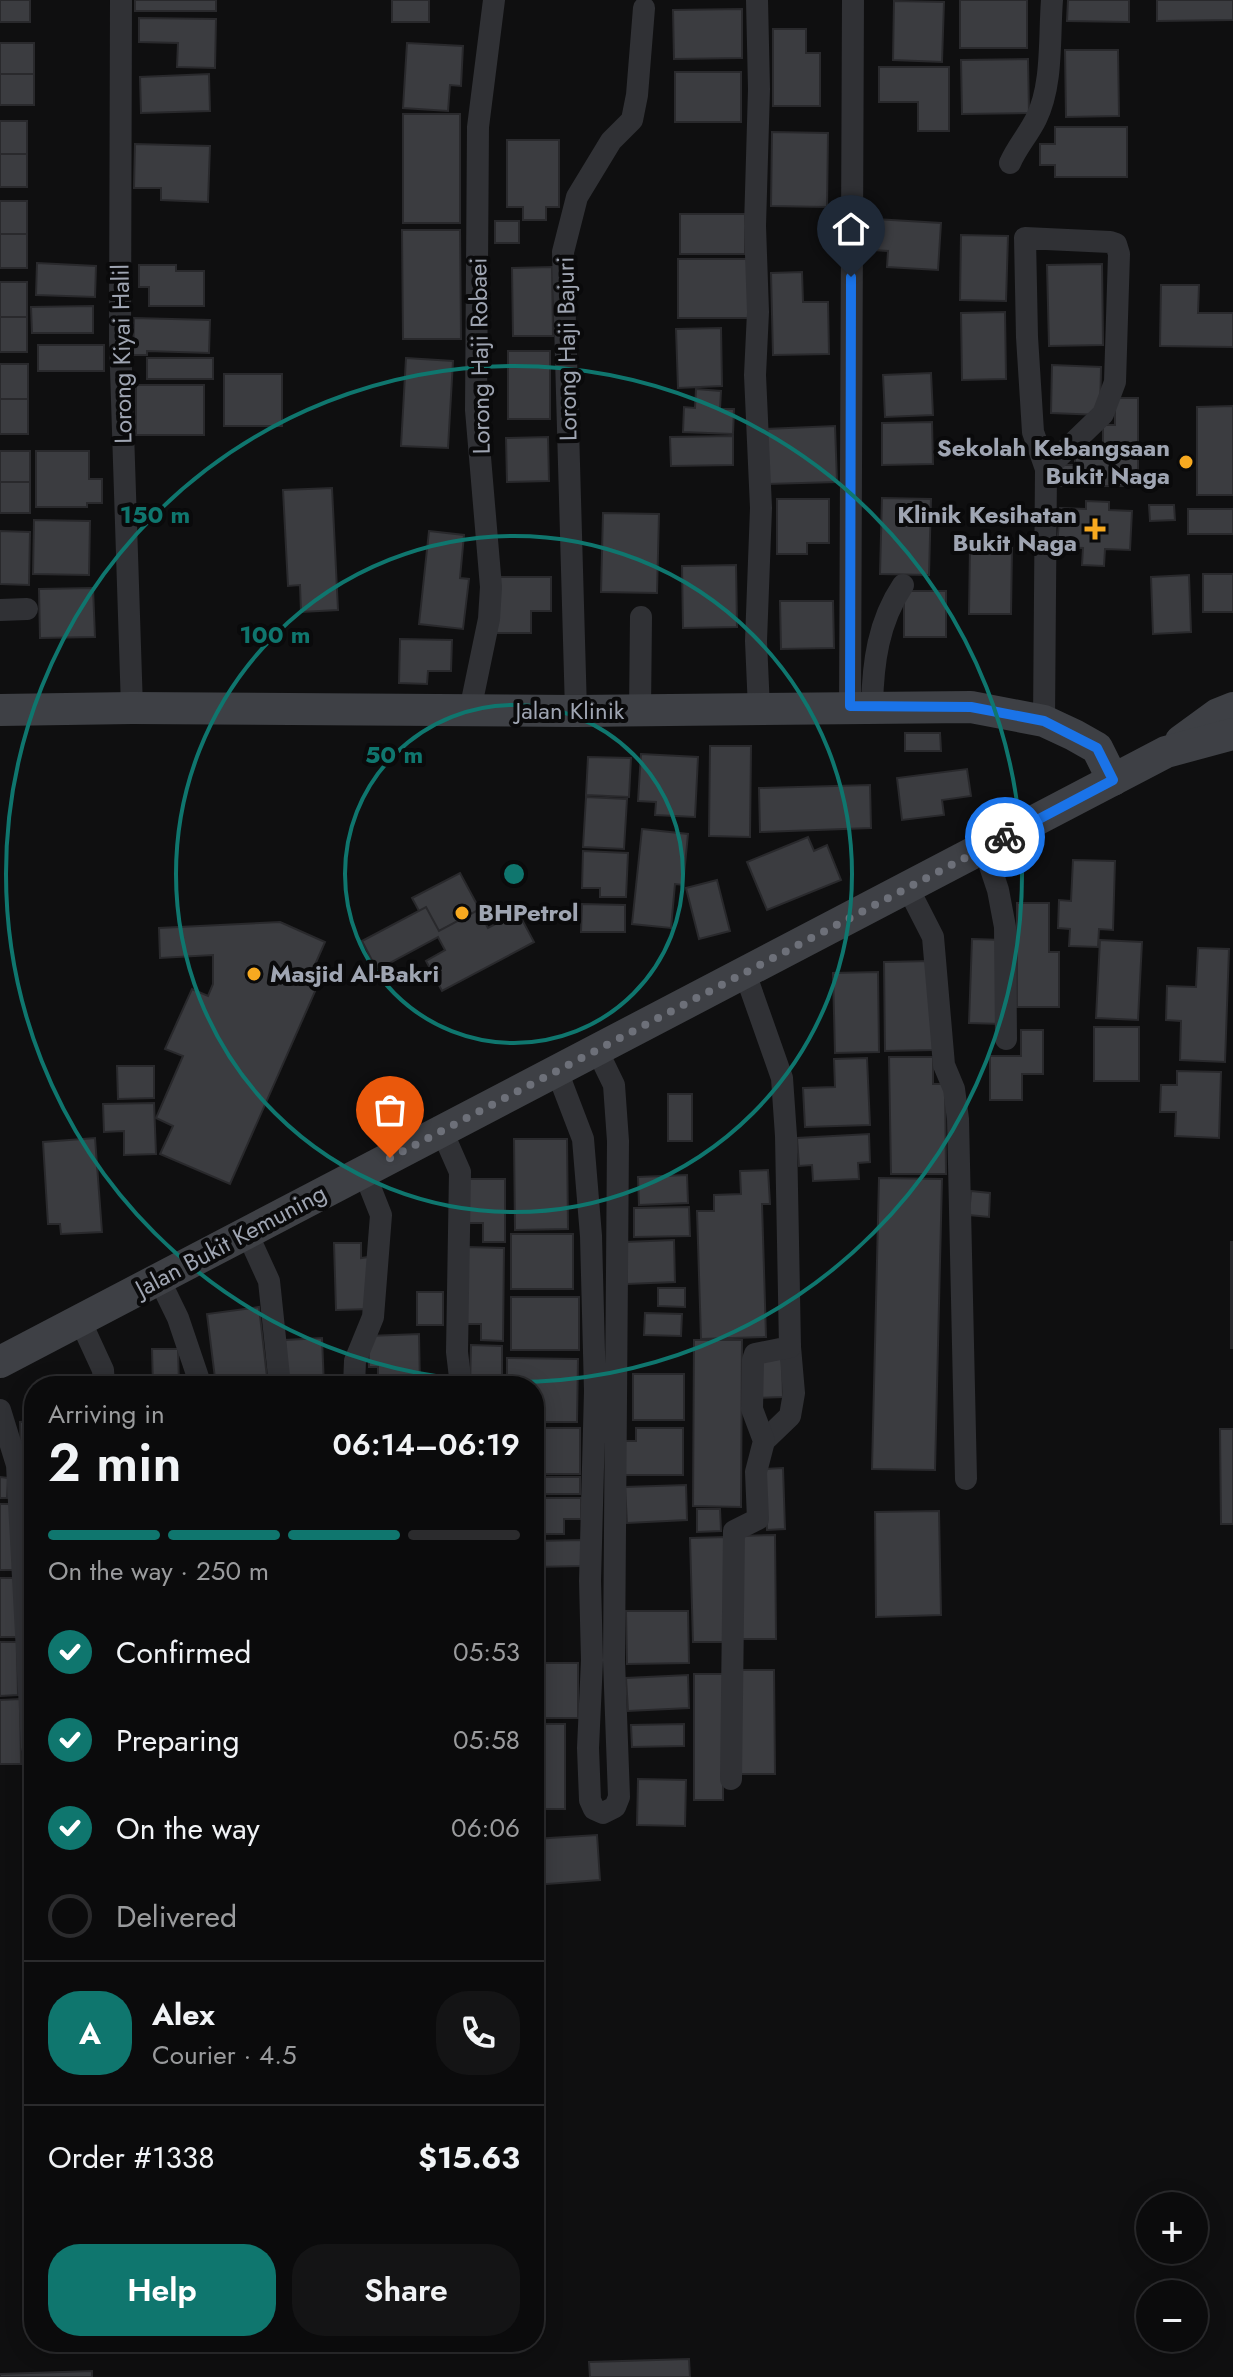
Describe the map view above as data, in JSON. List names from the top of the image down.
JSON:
{
  "streets": {
    "main road": ["Jalan Klinik", "Jalan Bukit Kemuning"],
    "street": ["Lorong Haji Bajuri", "Lorong Kiyai Halil", "Lorong Haji Robaei"]
  },
  "crossings": [
    ["Lorong Haji Bajuri", "Jalan Klinik"],
    ["Lorong Kiyai Halil", "Jalan Klinik"],
    ["Lorong Haji Robaei", "Jalan Klinik"],
    ["Jalan Klinik", "Jalan Bukit Kemuning"]
  ],
  "places": {
    "other": ["Sekolah Kebangsaan Bukit Naga", "BHPetrol", "Masjid Al-Bakri"],
    "health": ["Klinik Kesihatan Bukit Naga"]
  },
  "page": {
    "heading": ["2 min", "Arriving in", "06:14–06:19"],
    "panel": [
      "Alex",
      "Courier · 4.5",
      "Order #1338",
      "$15.63"
    ],
    "bar": "On the way · 250 m",
    "list": [
      ["Confirmed", "05:53"],
      ["Preparing", "05:58"],
      ["On the way", "06:06"],
      "Delivered"
    ],
    "round": "A",
    "map_buttons": ["+", "−"],
    "buttons": ["Help", "Share"]
  },
  "rings": ["150 m", "100 m", "50 m"]
}
